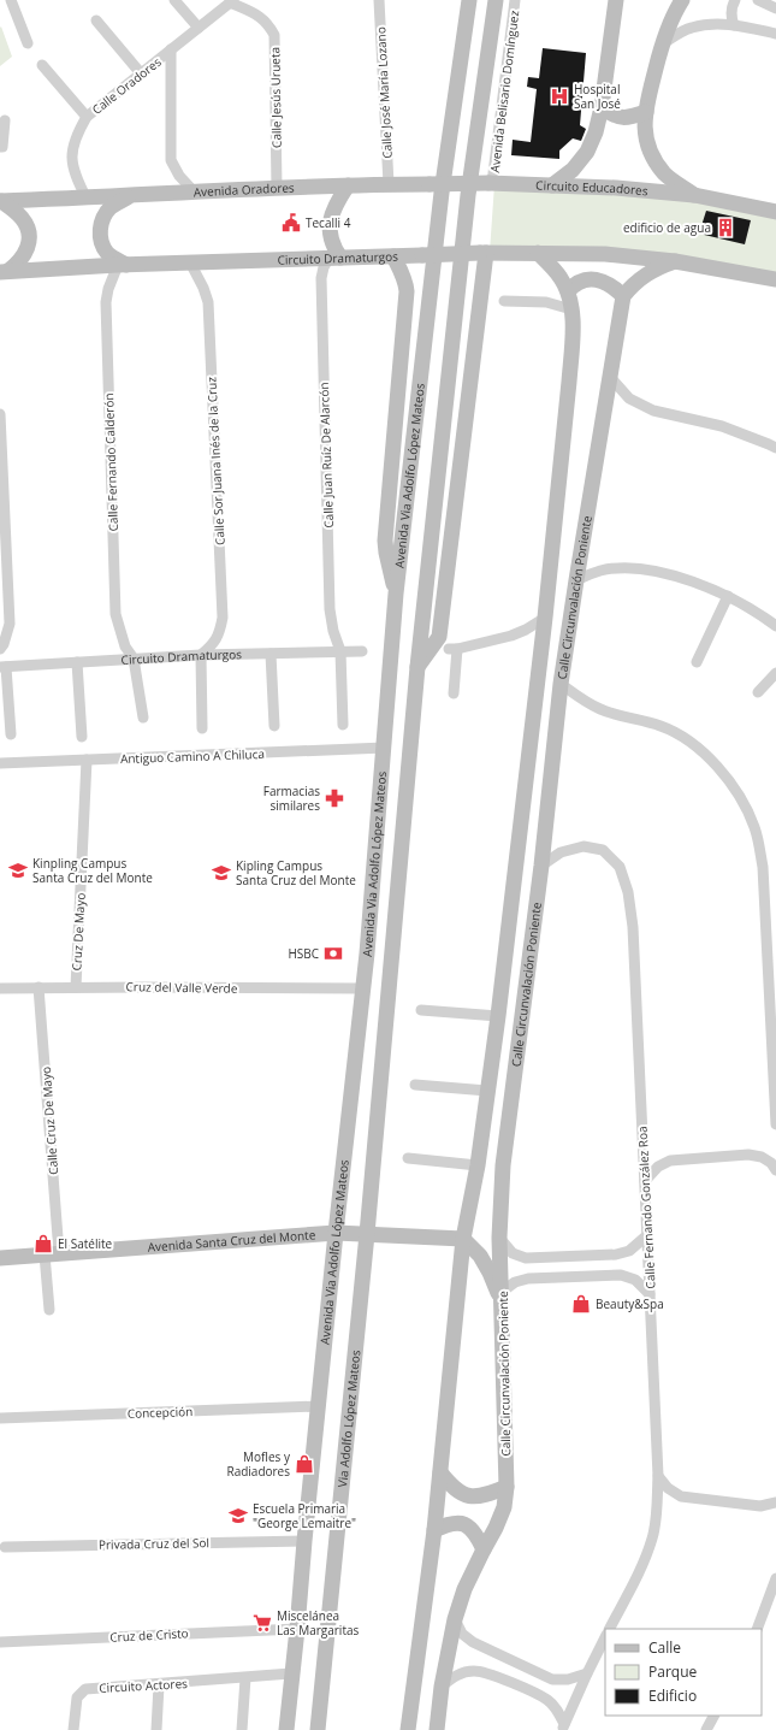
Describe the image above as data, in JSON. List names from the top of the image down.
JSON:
{
  "streets": {
    "main road": [
      "Circuito Educadores",
      "Avenida Oradores",
      "Circuito Dramaturgos",
      "Avenida Via Adolfo López Mateos",
      "Calle Circunvalación Poniente",
      "Avenida Santa Cruz del Monte",
      "Via Adolfo López Mateos"
    ],
    "street": [
      "Calle Oradores",
      "Avenida Belisario Domínguez",
      "Calle José María Lozano",
      "Calle Jesús Urueta",
      "Calle Juan Ruíz De Alarcón",
      "Calle Sor Juana Inés de la Cruz",
      "Calle Fernando Calderón",
      "Antiguo Camino A Chiluca",
      "Cruz De Mayo",
      "Cruz del Valle Verde",
      "Calle Cruz De Mayo",
      "Calle Fernando González Roa",
      "Concepción",
      "Privada Cruz del Sol",
      "Cruz de Cristo",
      "Circuito Actores"
    ]
  },
  "crossings": [
    ["Calle Oradores", "Calle Jesús Urueta"],
    ["Calle Oradores", "Avenida Oradores"],
    ["Avenida Belisario Domínguez", "Circuito Educadores"],
    ["Avenida Belisario Domínguez", "Avenida Oradores"],
    ["Calle José María Lozano", "Avenida Oradores"],
    ["Calle Jesús Urueta", "Avenida Oradores"],
    ["Circuito Educadores", "Avenida Oradores"],
    ["Circuito Dramaturgos", "Calle Juan Ruíz De Alarcón"],
    ["Circuito Dramaturgos", "Calle Sor Juana Inés de la Cruz"],
    ["Circuito Dramaturgos", "Calle Fernando Calderón"],
    ["Circuito Dramaturgos", "Calle Circunvalación Poniente"],
    ["Avenida Via Adolfo López Mateos", "Antiguo Camino A Chiluca"],
    ["Avenida Via Adolfo López Mateos", "Cruz del Valle Verde"],
    ["Avenida Via Adolfo López Mateos", "Avenida Santa Cruz del Monte"],
    ["Avenida Via Adolfo López Mateos", "Concepción"],
    ["Avenida Via Adolfo López Mateos", "Privada Cruz del Sol"],
    ["Avenida Via Adolfo López Mateos", "Cruz de Cristo"],
    ["Avenida Via Adolfo López Mateos", "Circuito Actores"],
    ["Calle Circunvalación Poniente", "Calle Fernando González Roa"],
    ["Calle Circunvalación Poniente", "Avenida Santa Cruz del Monte"],
    ["Antiguo Camino A Chiluca", "Cruz De Mayo"],
    ["Cruz De Mayo", "Cruz del Valle Verde"],
    ["Cruz del Valle Verde", "Calle Cruz De Mayo"],
    ["Calle Cruz De Mayo", "Avenida Santa Cruz del Monte"],
    ["Avenida Santa Cruz del Monte", "Via Adolfo López Mateos"]
  ],
  "places": {
    "hospital": ["Hospital San José"],
    "public building": ["Tecalli 4"],
    "building": ["edificio de agua"],
    "pharmacy": ["Farmacias similares"],
    "school or university": ["Kinpling Campus Santa Cruz del Monte", "Kipling Campus Santa Cruz del Monte", "Escuela Primaria \"George Lemaitre\""],
    "bank": ["HSBC"],
    "shop": ["El Satélite", "Beauty&Spa", "Mofles y Radiadores"],
    "supermarket": ["Miscelánea Las Margaritas"]
  },
  "legend": ["Calle", "Parque", "Edificio"]
}
